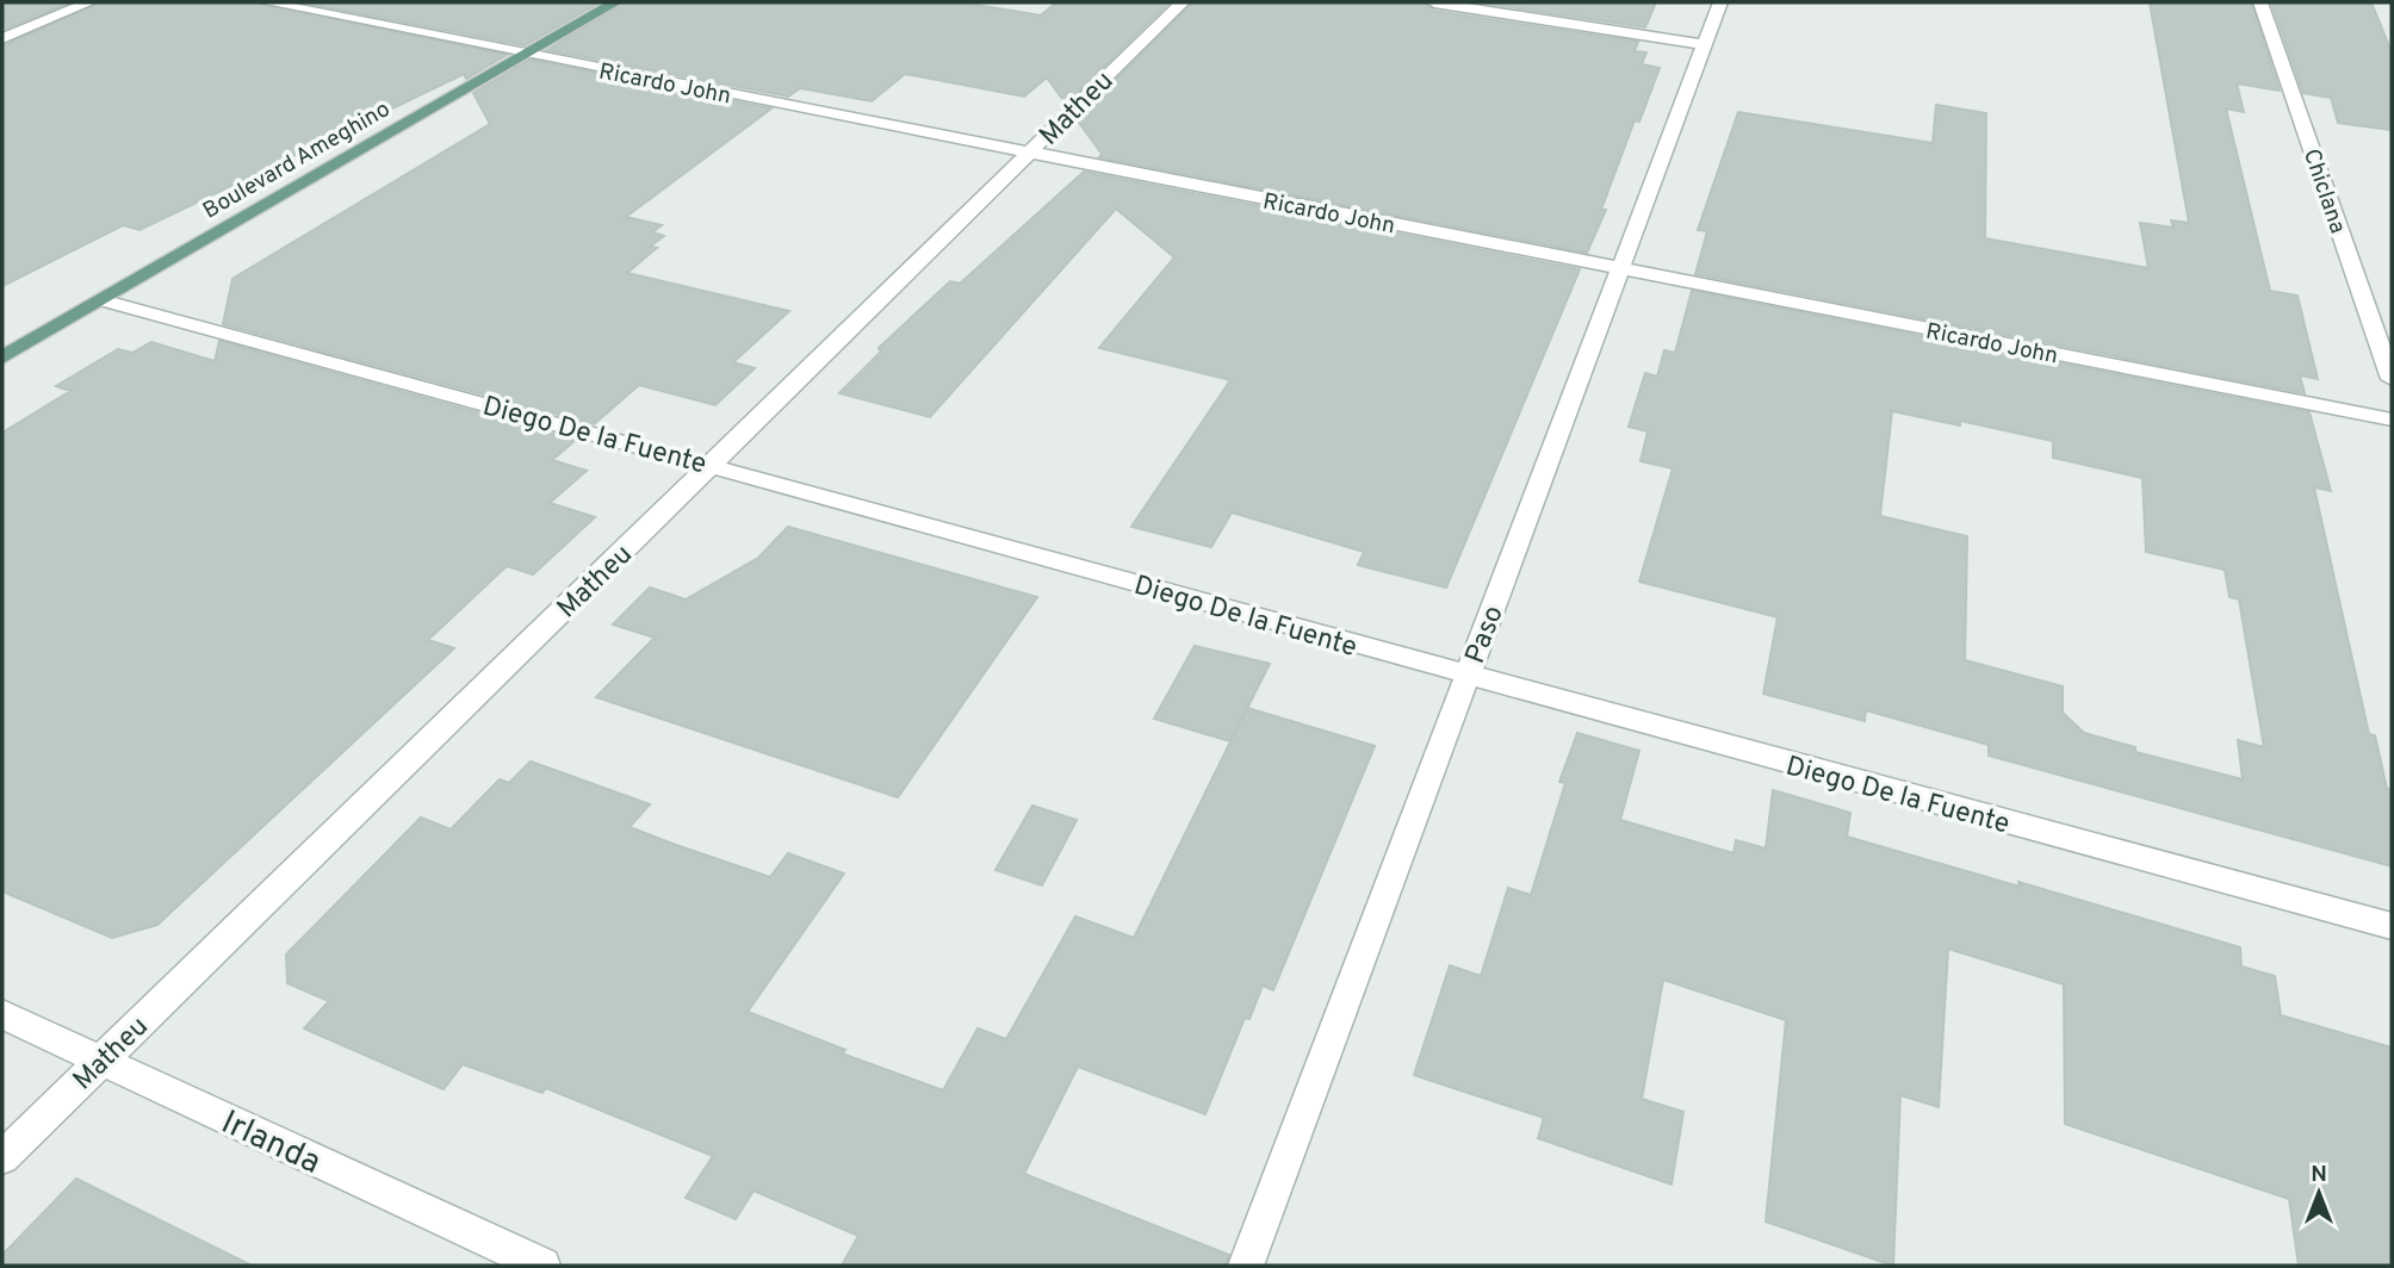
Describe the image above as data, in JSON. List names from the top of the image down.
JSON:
{
  "streets": {
    "main road": ["Boulevard Ameghino"],
    "street": [
      "Ricardo John",
      "Matheu",
      "Chiclana",
      "Diego De la Fuente",
      "Paso",
      "Irlanda"
    ]
  },
  "crossings": [
    ["Ricardo John", "Matheu"],
    ["Ricardo John", "Boulevard Ameghino"],
    ["Ricardo John", "Paso"],
    ["Matheu", "Diego De la Fuente"],
    ["Matheu", "Irlanda"],
    ["Boulevard Ameghino", "Diego De la Fuente"],
    ["Diego De la Fuente", "Paso"]
  ],
  "north": "top"
}
